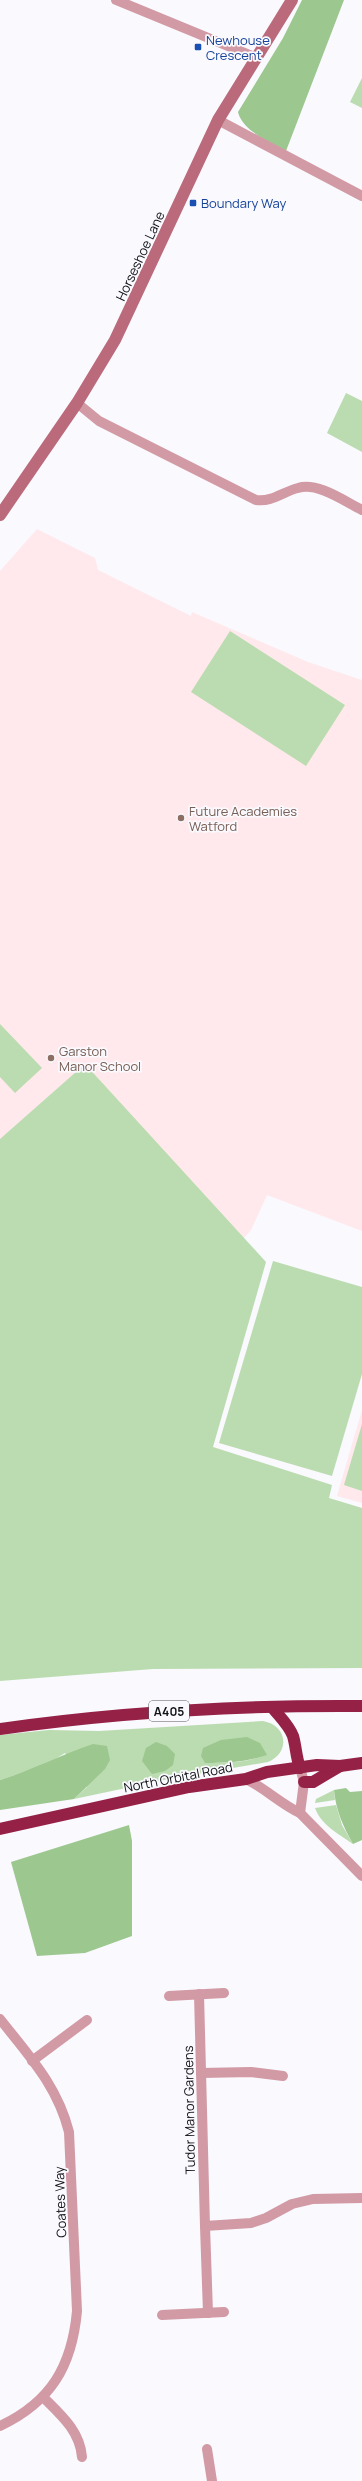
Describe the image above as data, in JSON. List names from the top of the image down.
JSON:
{
  "streets": {
    "highway": ["A405", "North Orbital Road"],
    "street": ["Horseshoe Lane", "Tudor Manor Gardens", "Coates Way"]
  },
  "places": {
    "transit": ["Newhouse Crescent", "Boundary Way"],
    "other": ["Future Academies Watford", "Garston Manor School"]
  }
}
